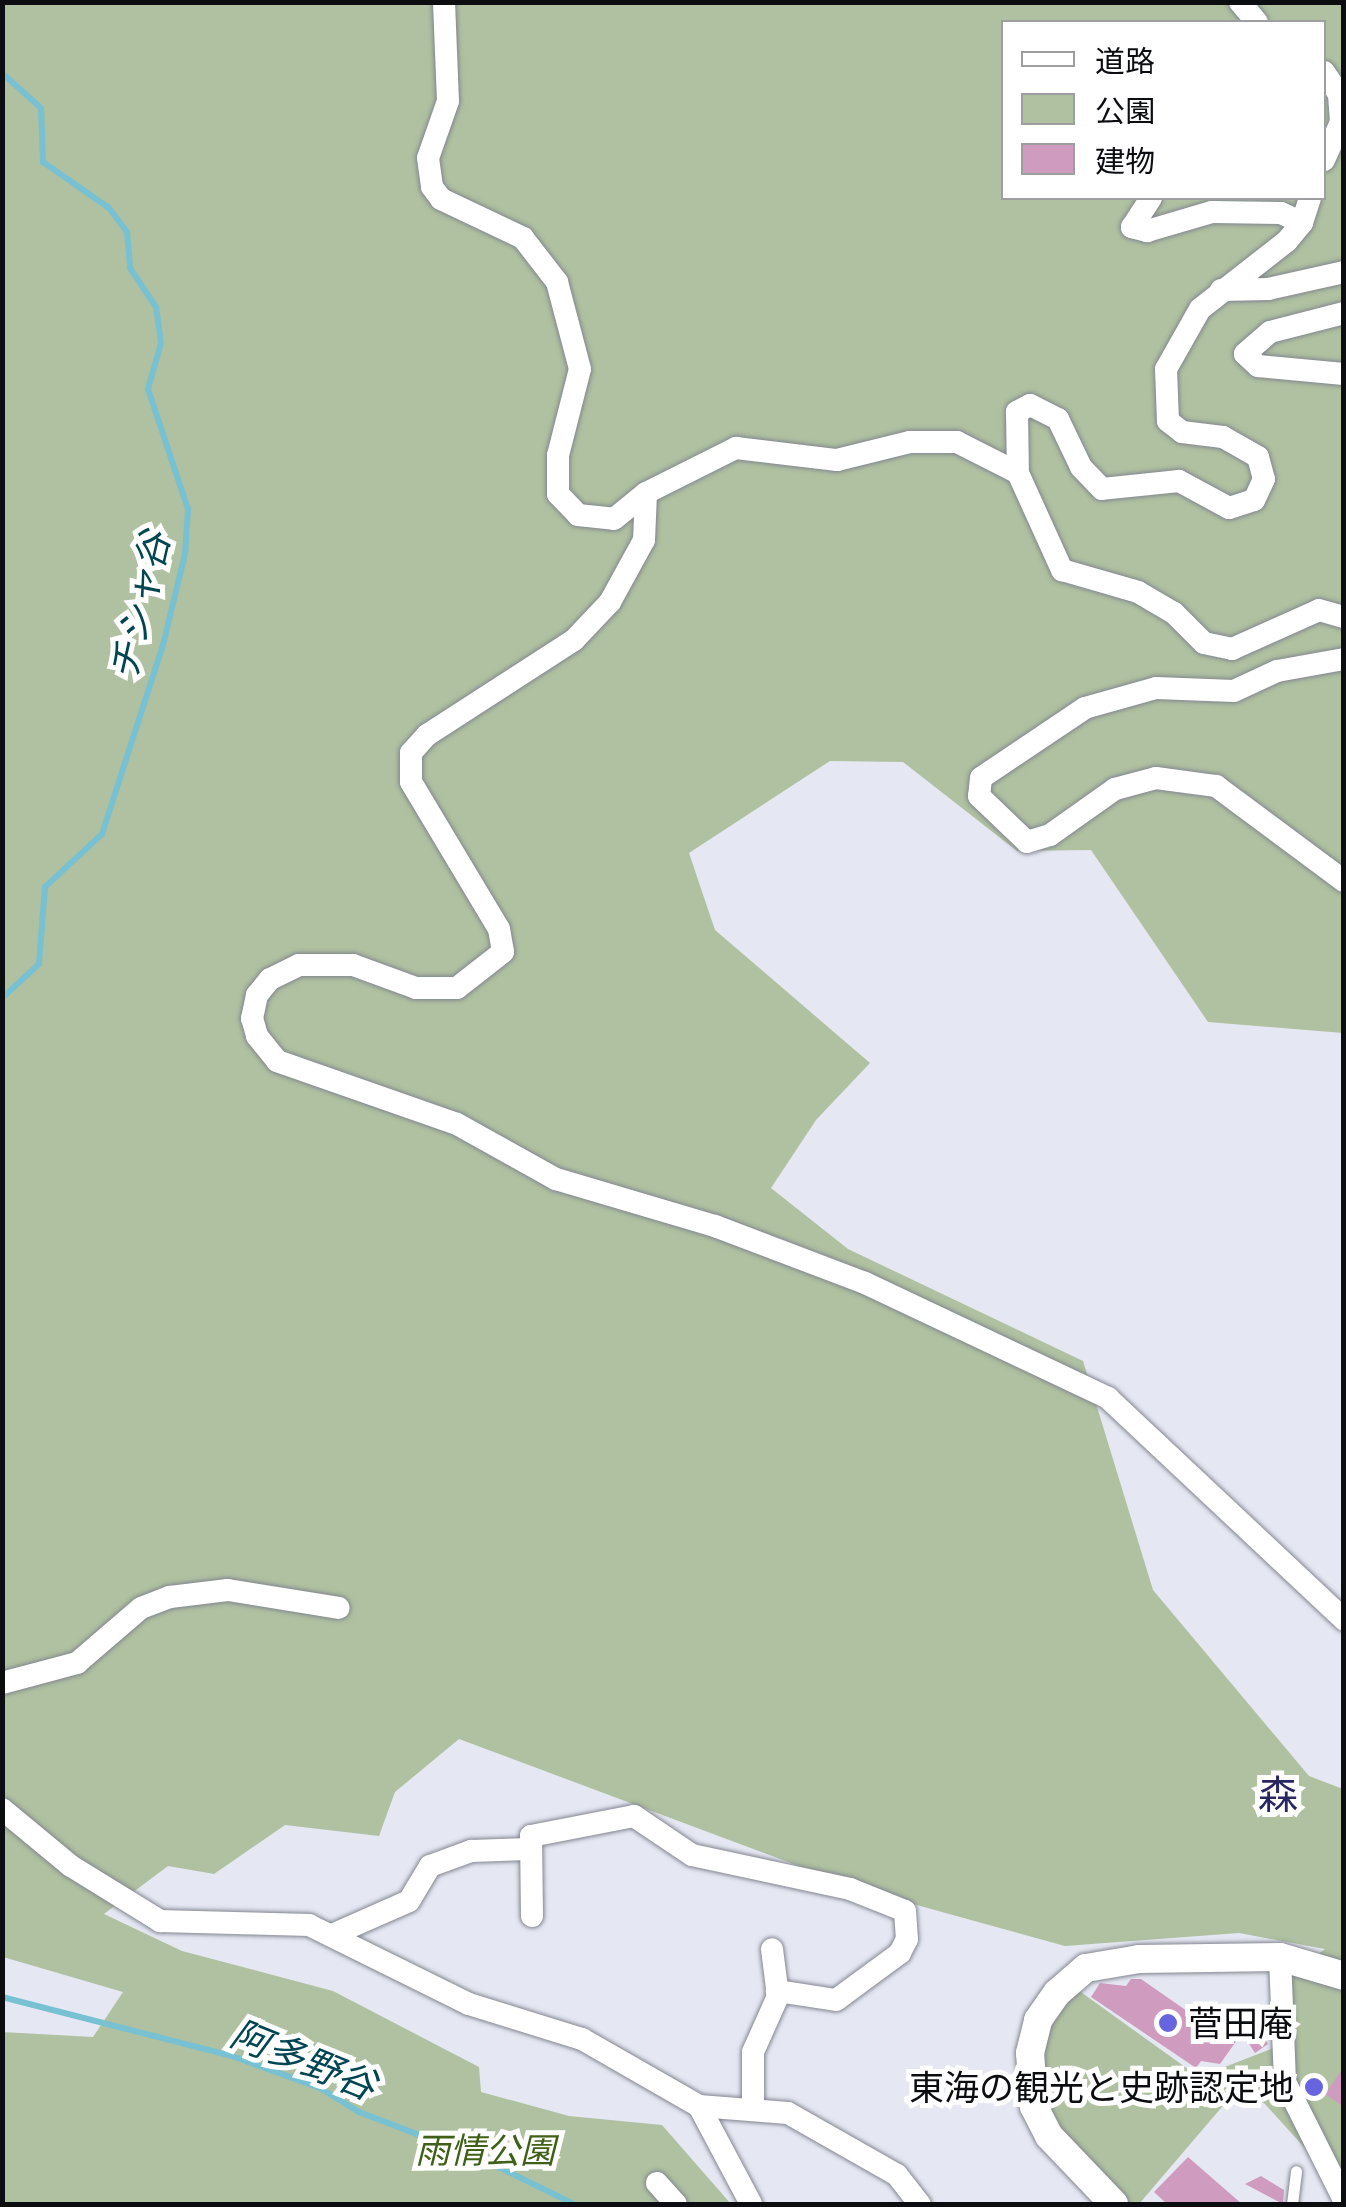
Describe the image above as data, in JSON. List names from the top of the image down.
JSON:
{
  "districts": ["森"],
  "water": ["チシャ谷", "阿多野谷"],
  "parks": ["雨情公園"],
  "places": ["菅田庵", "東海の観光と史跡認定地"],
  "legend": ["道路", "公園", "建物"]
}
